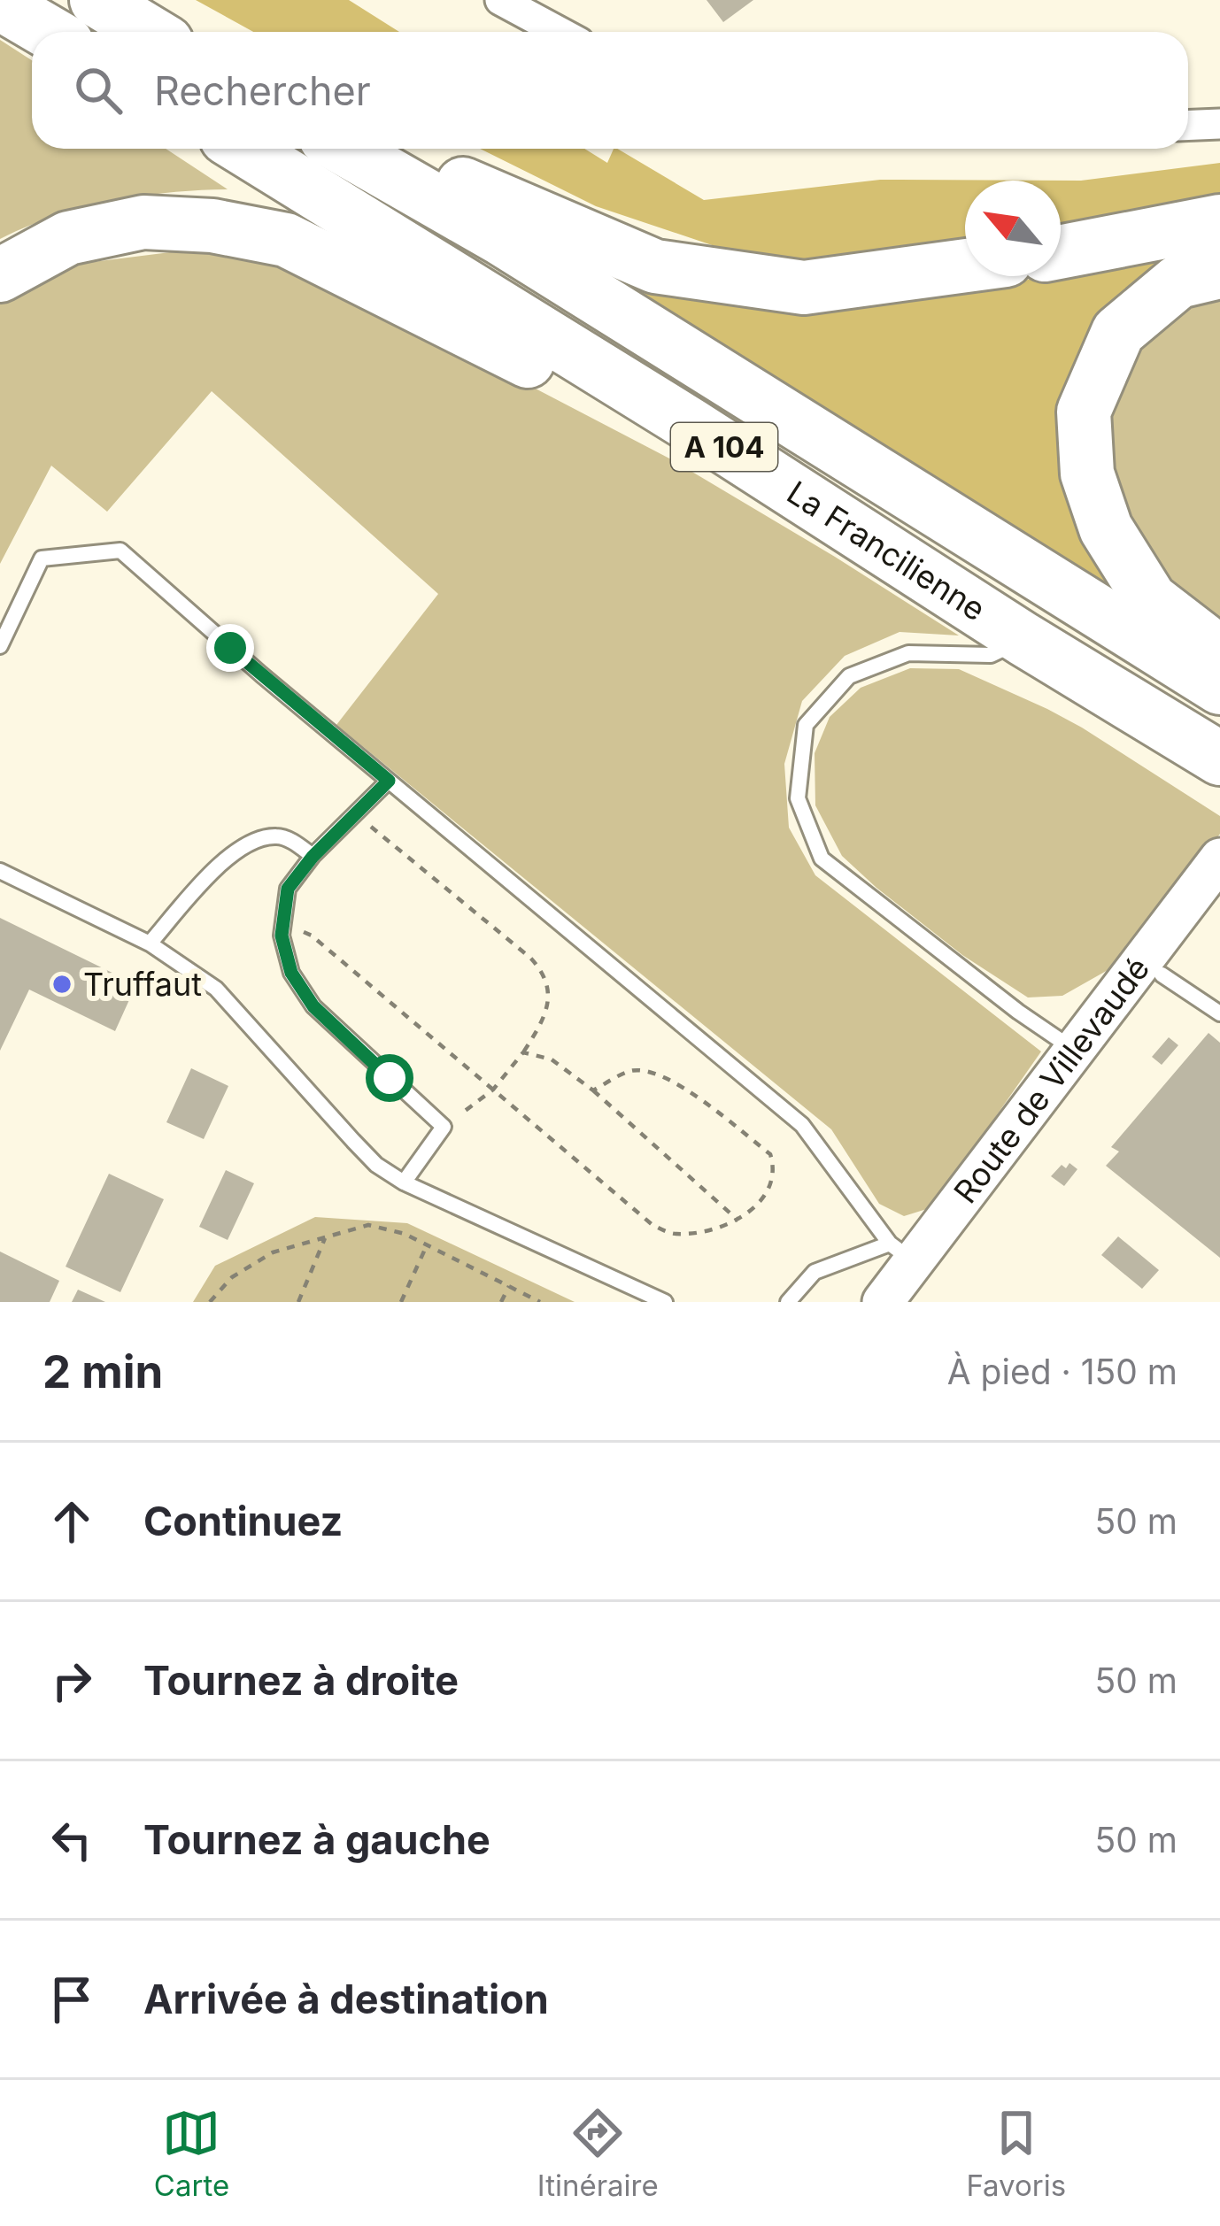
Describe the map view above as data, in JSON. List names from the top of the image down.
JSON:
{
  "streets": {
    "highway": ["A 104", "La Francilienne"],
    "main road": ["Route de Villevaudé"]
  },
  "places": ["Truffaut"],
  "north": "top left",
  "page": {
    "search": "Rechercher",
    "heading": ["2 min", "À pied · 150 m"],
    "list": [
      ["Continuez", "50 m"],
      ["Tournez à droite", "50 m"],
      ["Tournez à gauche", "50 m"],
      "Arrivée à destination"
    ],
    "nav": ["Carte", "Itinéraire", "Favoris"]
  }
}
